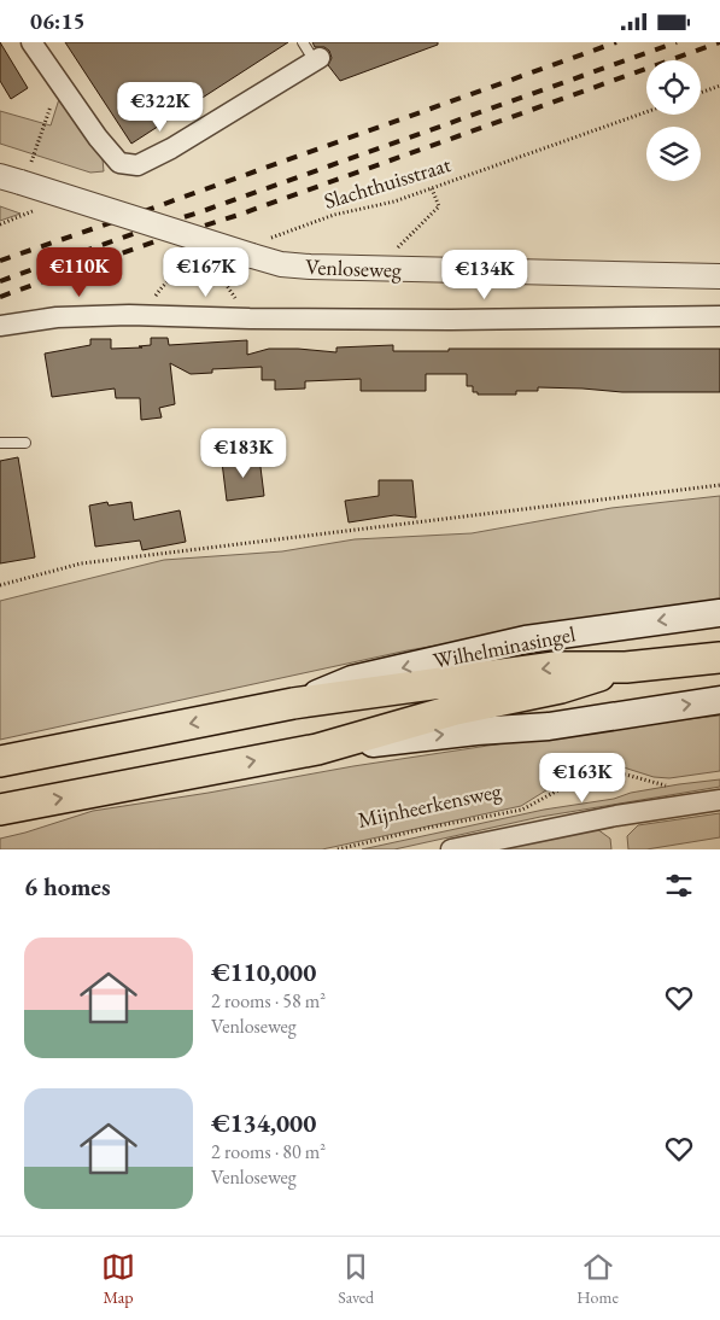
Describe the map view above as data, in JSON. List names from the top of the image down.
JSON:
{
  "streets": {
    "main road": ["Wilhelminasingel"],
    "street": ["Venloseweg"],
    "path": ["Slachthuisstraat", "Mijnheerkensweg"]
  },
  "crossings": [
    ["Slachthuisstraat", "Venloseweg"]
  ],
  "page": {
    "status": "06:15",
    "price": [
      "€322K",
      "€110K",
      "€167K",
      "€134K",
      "€183K",
      "€163K"
    ],
    "heading": "6 homes",
    "list": [
      {
        "name": "€110,000",
        "note": "2 rooms · 58 m² · Venloseweg"
      },
      {
        "name": "€134,000",
        "note": "2 rooms · 80 m² · Venloseweg"
      }
    ],
    "tabs": ["Map", "Saved", "Home"]
  }
}
